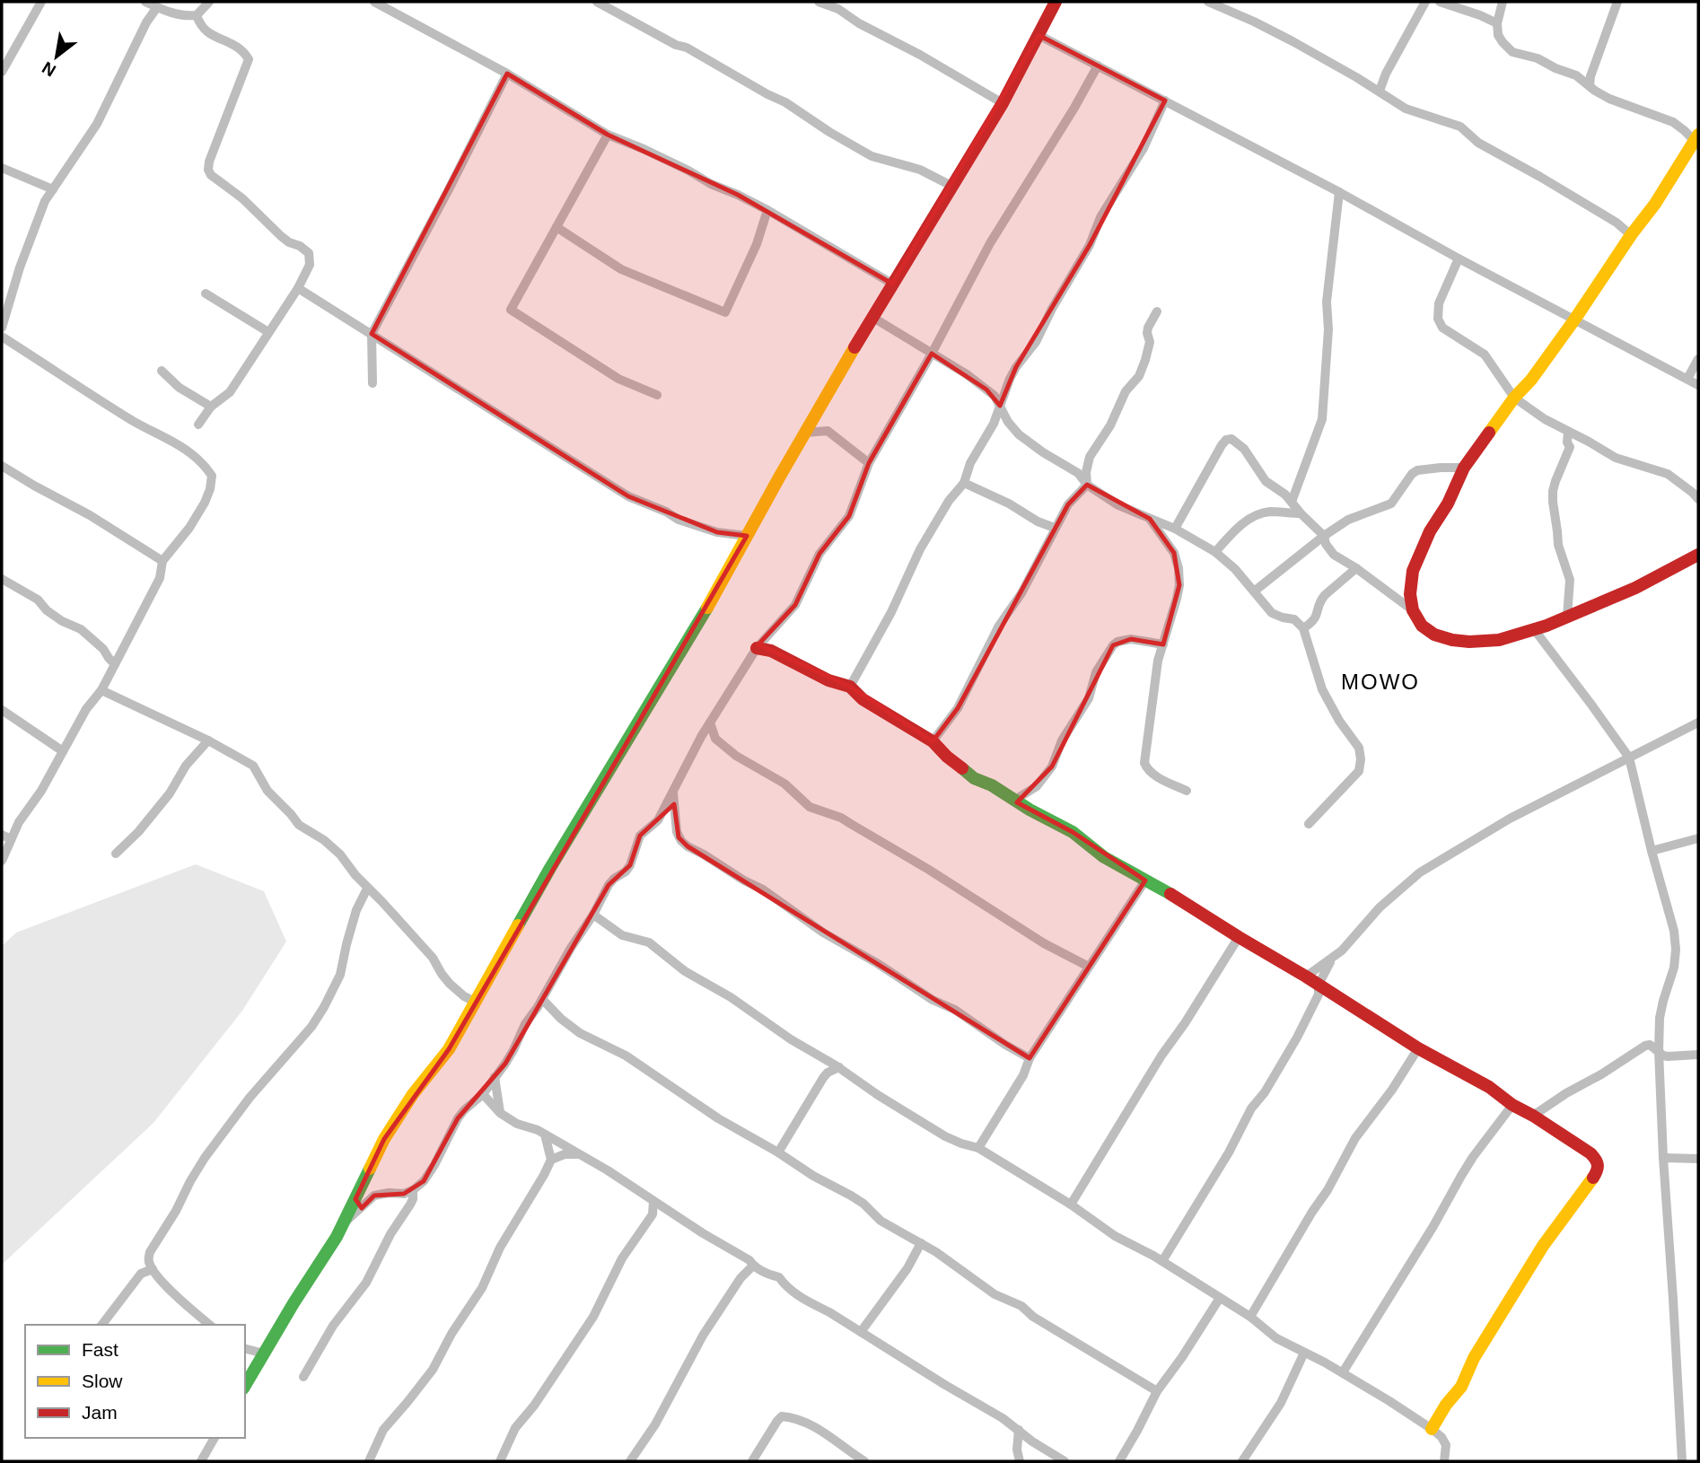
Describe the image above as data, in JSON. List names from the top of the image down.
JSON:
{
  "districts": ["MOWO"],
  "legend": ["Fast", "Slow", "Jam"],
  "north": "bottom left"
}
